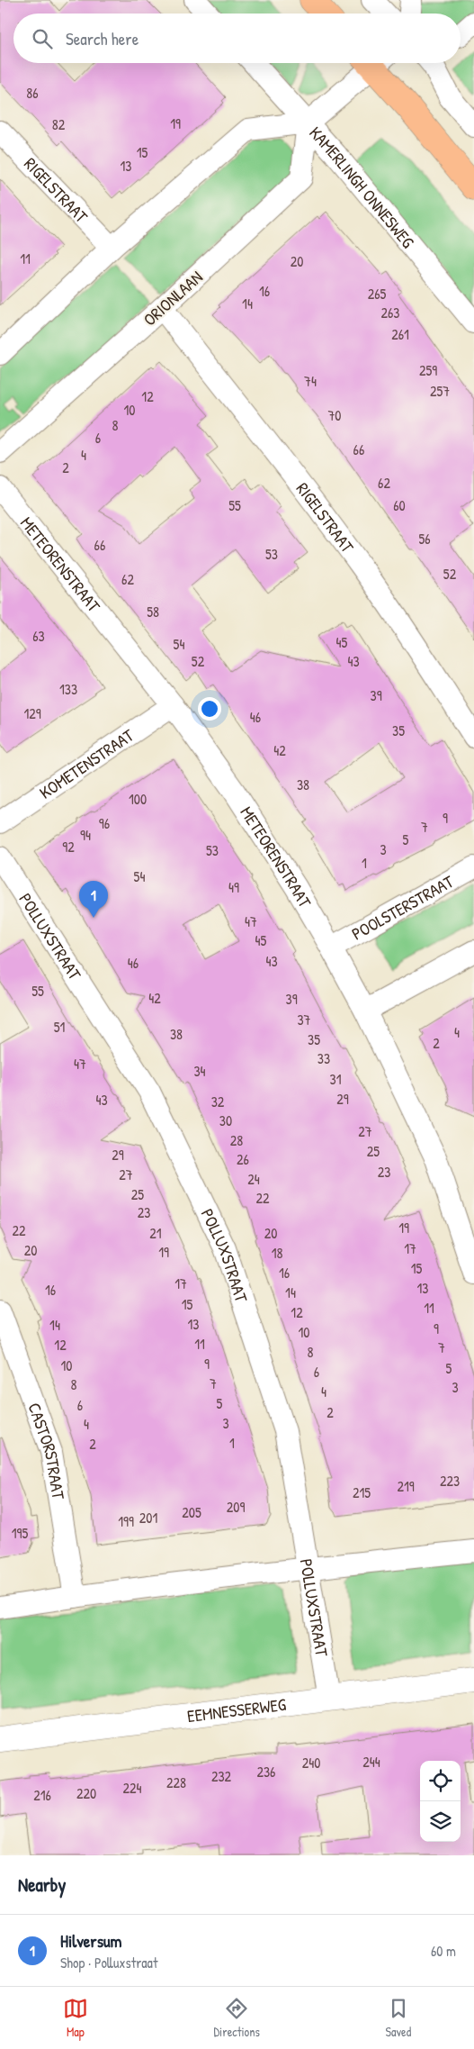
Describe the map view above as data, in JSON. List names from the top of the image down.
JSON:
{
  "streets": {
    "street": [
      "KAMERLINGH ONNESWEG",
      "RIGELSTRAAT",
      "ORIONLAAN",
      "METEORENSTRAAT",
      "KOMETENSTRAAT",
      "POOLSTERSTRAAT",
      "POLLUXSTRAAT",
      "CASTORSTRAAT",
      "EEMNESSERWEG"
    ]
  },
  "crossings": [
    ["KAMERLINGH ONNESWEG", "ORIONLAAN"],
    ["RIGELSTRAAT", "ORIONLAAN"],
    ["METEORENSTRAAT", "KOMETENSTRAAT"],
    ["METEORENSTRAAT", "POOLSTERSTRAAT"],
    ["POLLUXSTRAAT", "EEMNESSERWEG"]
  ],
  "house_numbers": [
    "86",
    "19",
    "82",
    "15",
    "13",
    "11",
    "20",
    "16",
    "265",
    "14",
    "263",
    "261",
    "259",
    "74",
    "257",
    "12",
    "10",
    "70",
    "8",
    "6",
    "66",
    "4",
    "2",
    "62",
    "55",
    "60",
    "56",
    "66",
    "53",
    "52",
    "62",
    "58",
    "63",
    "45",
    "54",
    "52",
    "43",
    "133",
    "39",
    "129",
    "46",
    "35",
    "42",
    "38",
    "100",
    "9",
    "96",
    "7",
    "94",
    "5",
    "92",
    "3",
    "53",
    "1",
    "54",
    "49",
    "47",
    "45",
    "43",
    "46",
    "55",
    "42",
    "39",
    "37",
    "51",
    "4",
    "38",
    "35",
    "2",
    "33",
    "47",
    "34",
    "31",
    "29",
    "43",
    "32",
    "30",
    "27",
    "28",
    "25",
    "29",
    "26",
    "23",
    "27",
    "24",
    "25",
    "22",
    "23",
    "19",
    "22",
    "21",
    "20",
    "17",
    "20",
    "19",
    "18",
    "15",
    "16",
    "17",
    "13",
    "16",
    "14",
    "15",
    "11",
    "12",
    "13",
    "14",
    "9",
    "10",
    "11",
    "12",
    "7",
    "8",
    "9",
    "10",
    "5",
    "6",
    "7",
    "8",
    "3",
    "4",
    "5",
    "6",
    "2",
    "3",
    "4",
    "1",
    "2",
    "223",
    "219",
    "215",
    "209",
    "205",
    "201",
    "199",
    "195",
    "244",
    "240",
    "236",
    "232",
    "228",
    "224",
    "220",
    "216"
  ],
  "page": {
    "search": "Search here",
    "pins": "1",
    "heading": "Nearby",
    "list": [
      {
        "mark": "1",
        "name": "Hilversum",
        "note": "Shop · Polluxstraat",
        "value": "60 m"
      }
    ],
    "nav": ["Map", "Directions", "Saved"]
  }
}
